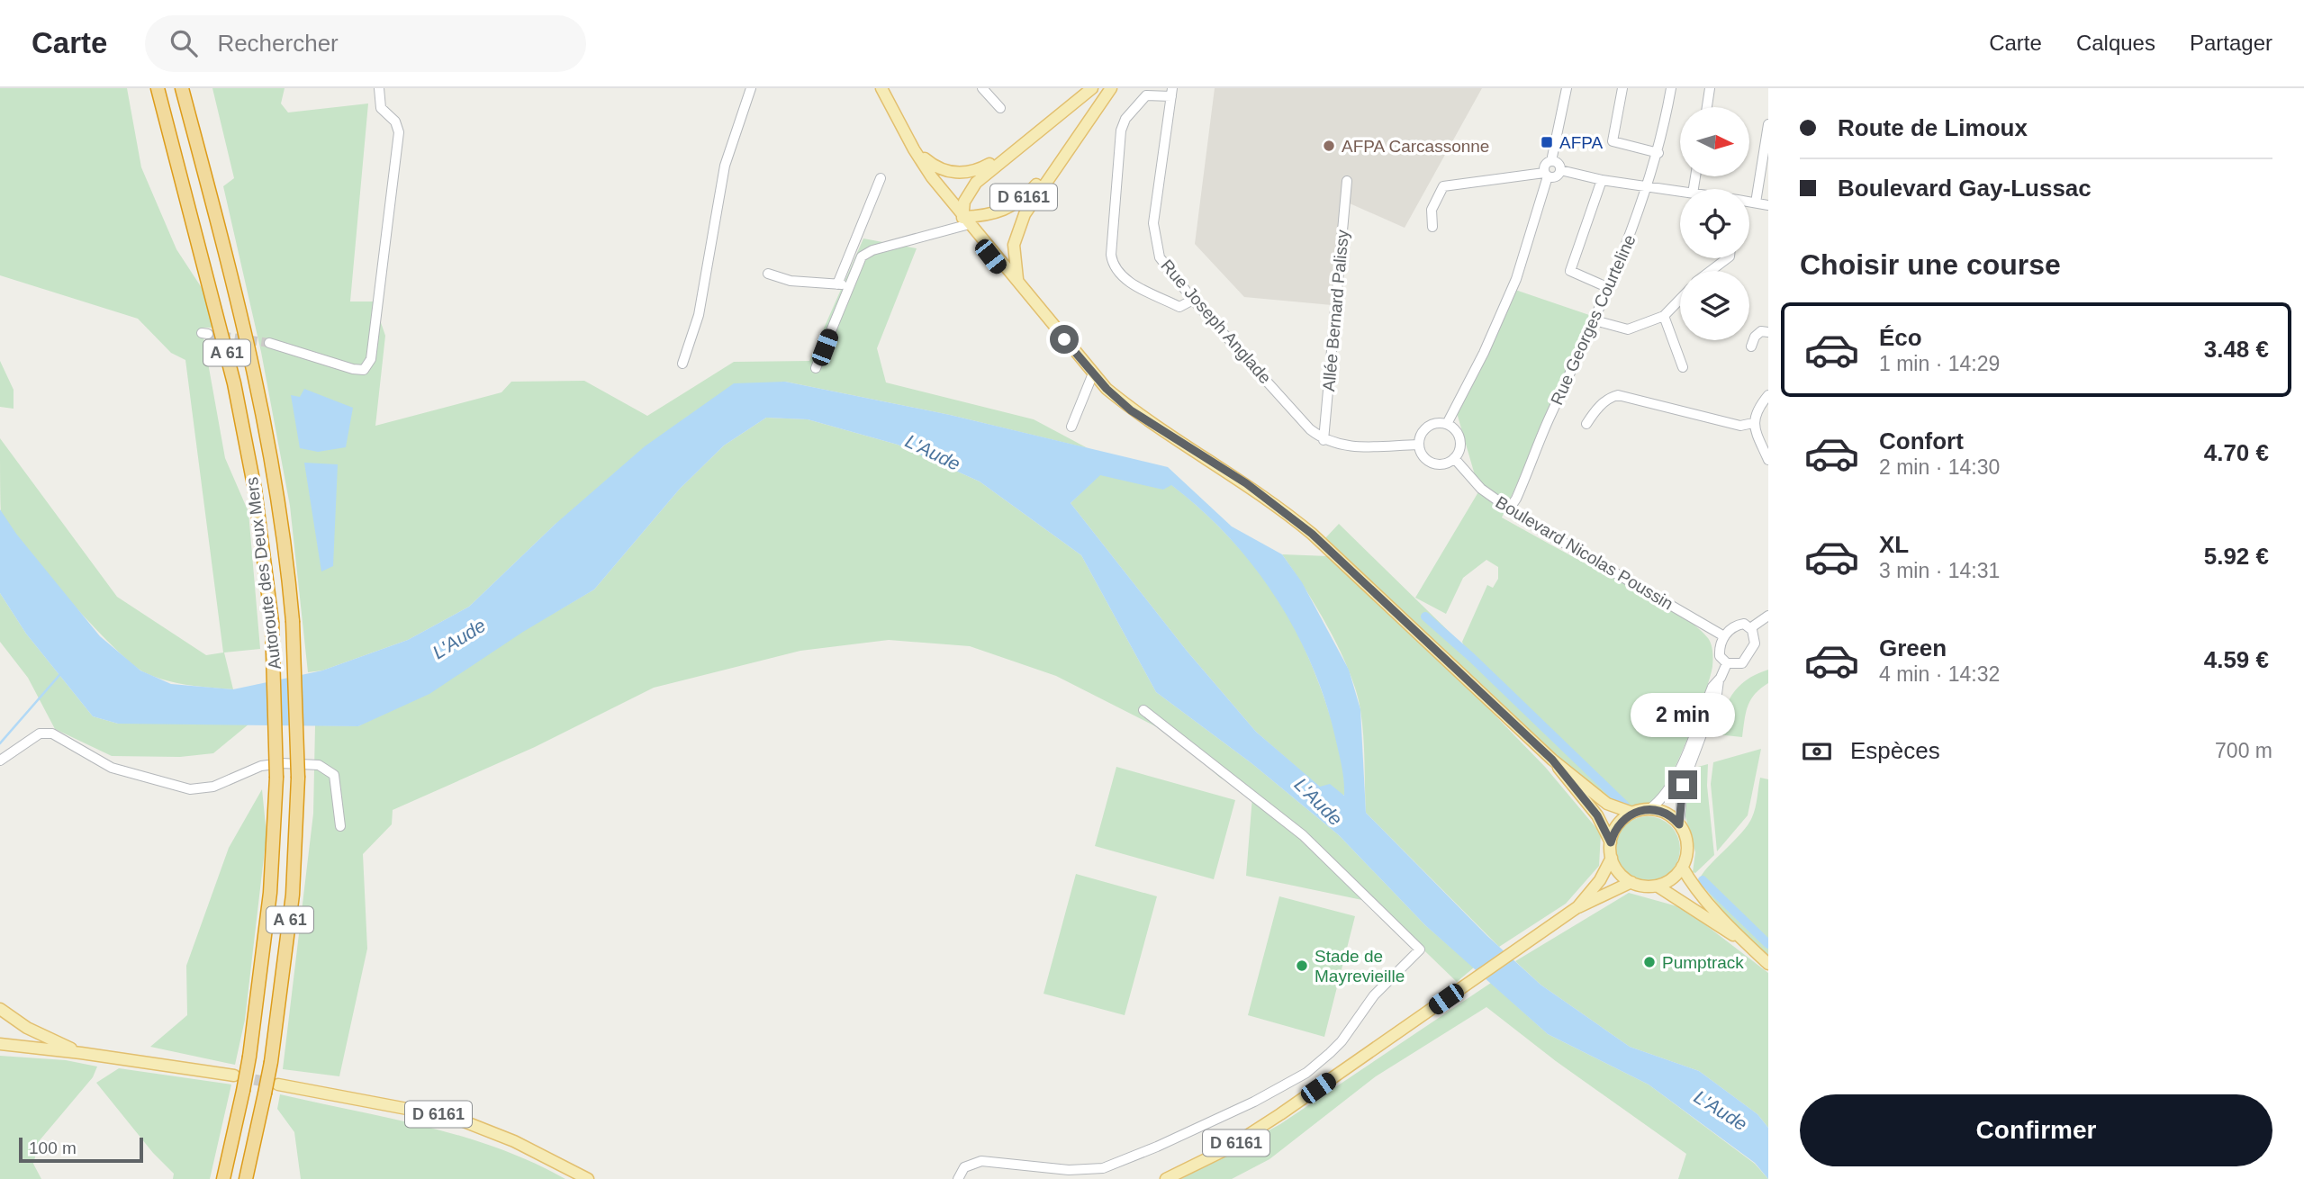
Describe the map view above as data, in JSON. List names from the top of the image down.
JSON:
{
  "streets": {
    "highway": ["A 61", "Autoroute des Deux Mers"],
    "main road": ["D 6161"],
    "street": [
      "Allée Bernard Palissy",
      "Rue Georges Courteline",
      "Rue Joseph Anglade",
      "Boulevard Nicolas Poussin"
    ]
  },
  "crossings": [
    ["Allée Bernard Palissy", "Rue Joseph Anglade"],
    ["Rue Georges Courteline", "Boulevard Nicolas Poussin"],
    ["Rue Joseph Anglade", "Boulevard Nicolas Poussin"]
  ],
  "water": ["L'Aude"],
  "places": {
    "transit": ["AFPA"],
    "other": ["AFPA Carcassonne", "Pumptrack", "Stade de Mayrevieille"]
  },
  "scale_bar": "100 m",
  "north": "right",
  "page": {
    "header": "Carte",
    "search": "Rechercher",
    "nav": ["Carte", "Calques", "Partager"],
    "banner": ["Route de Limoux", "Boulevard Gay-Lussac"],
    "heading": "Choisir une course",
    "list": [
      {
        "name": "Éco",
        "note": "1 min · 14:29",
        "value": "3.48 €"
      },
      {
        "name": "Confort",
        "note": "2 min · 14:30",
        "value": "4.70 €"
      },
      {
        "name": "XL",
        "note": "3 min · 14:31",
        "value": "5.92 €"
      },
      {
        "name": "Green",
        "note": "4 min · 14:32",
        "value": "4.59 €"
      }
    ],
    "bubble": "2 min",
    "pay": ["Espèces", "700 m"],
    "buttons": "Confirmer",
    "scale": "100 m"
  }
}
